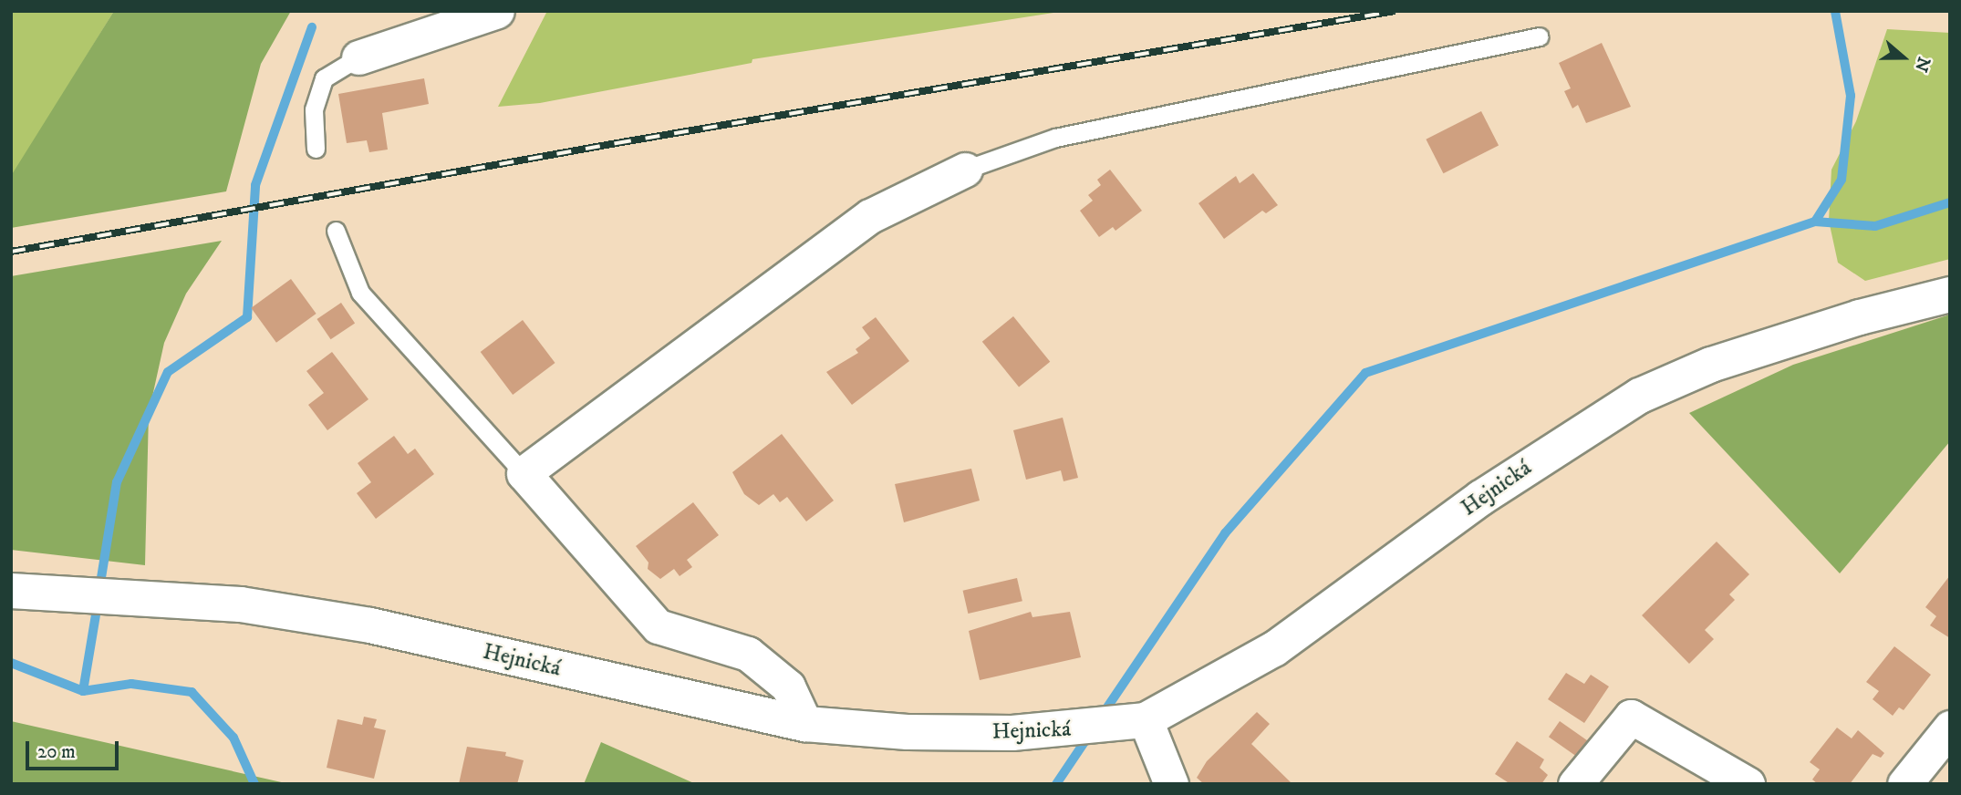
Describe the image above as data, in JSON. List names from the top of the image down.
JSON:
{
  "streets": {
    "main road": ["Hejnická"]
  },
  "scale_bar": "20 m",
  "north": "right"
}
